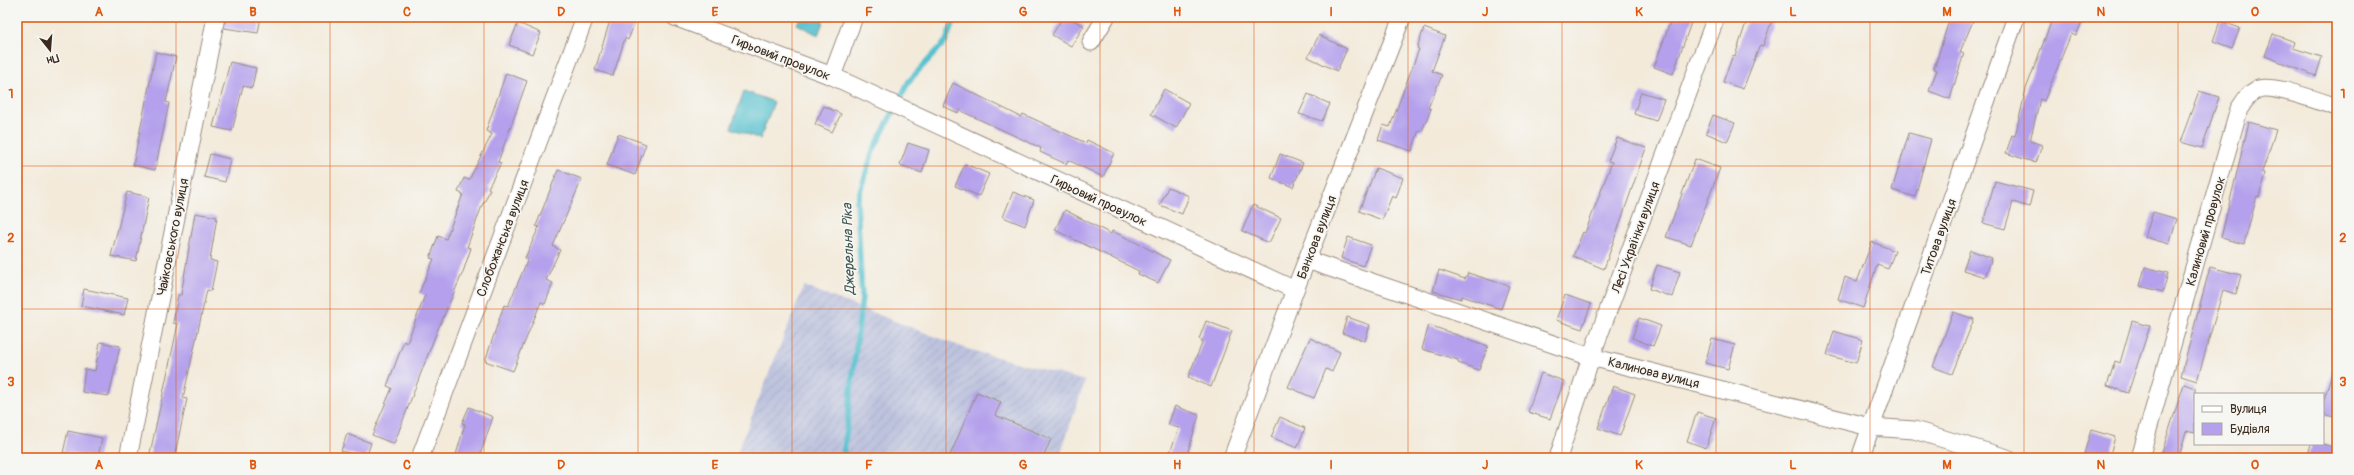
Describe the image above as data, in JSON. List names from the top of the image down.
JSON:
{
  "streets": {
    "street": [
      "Гирьовий провулок",
      "Калиновий провулок",
      "Чайковського вулиця",
      "Банкова вулиця",
      "Лесі Українки вулиця",
      "Титова вулиця",
      "Слобожанська вулиця",
      "Калинова вулиця"
    ]
  },
  "crossings": [
    ["Гирьовий провулок", "Банкова вулиця"],
    ["Банкова вулиця", "Калинова вулиця"],
    ["Лесі Українки вулиця", "Калинова вулиця"],
    ["Титова вулиця", "Калинова вулиця"]
  ],
  "water": ["Джерельна Ріка"],
  "legend": ["Вулиця", "Будівля"],
  "north": "bottom",
  "grid": {
    "columns": [
      "A",
      "B",
      "C",
      "D",
      "E",
      "F",
      "G",
      "H",
      "I",
      "J",
      "K",
      "L",
      "M",
      "N",
      "O"
    ],
    "rows": ["1", "2", "3"]
  }
}
